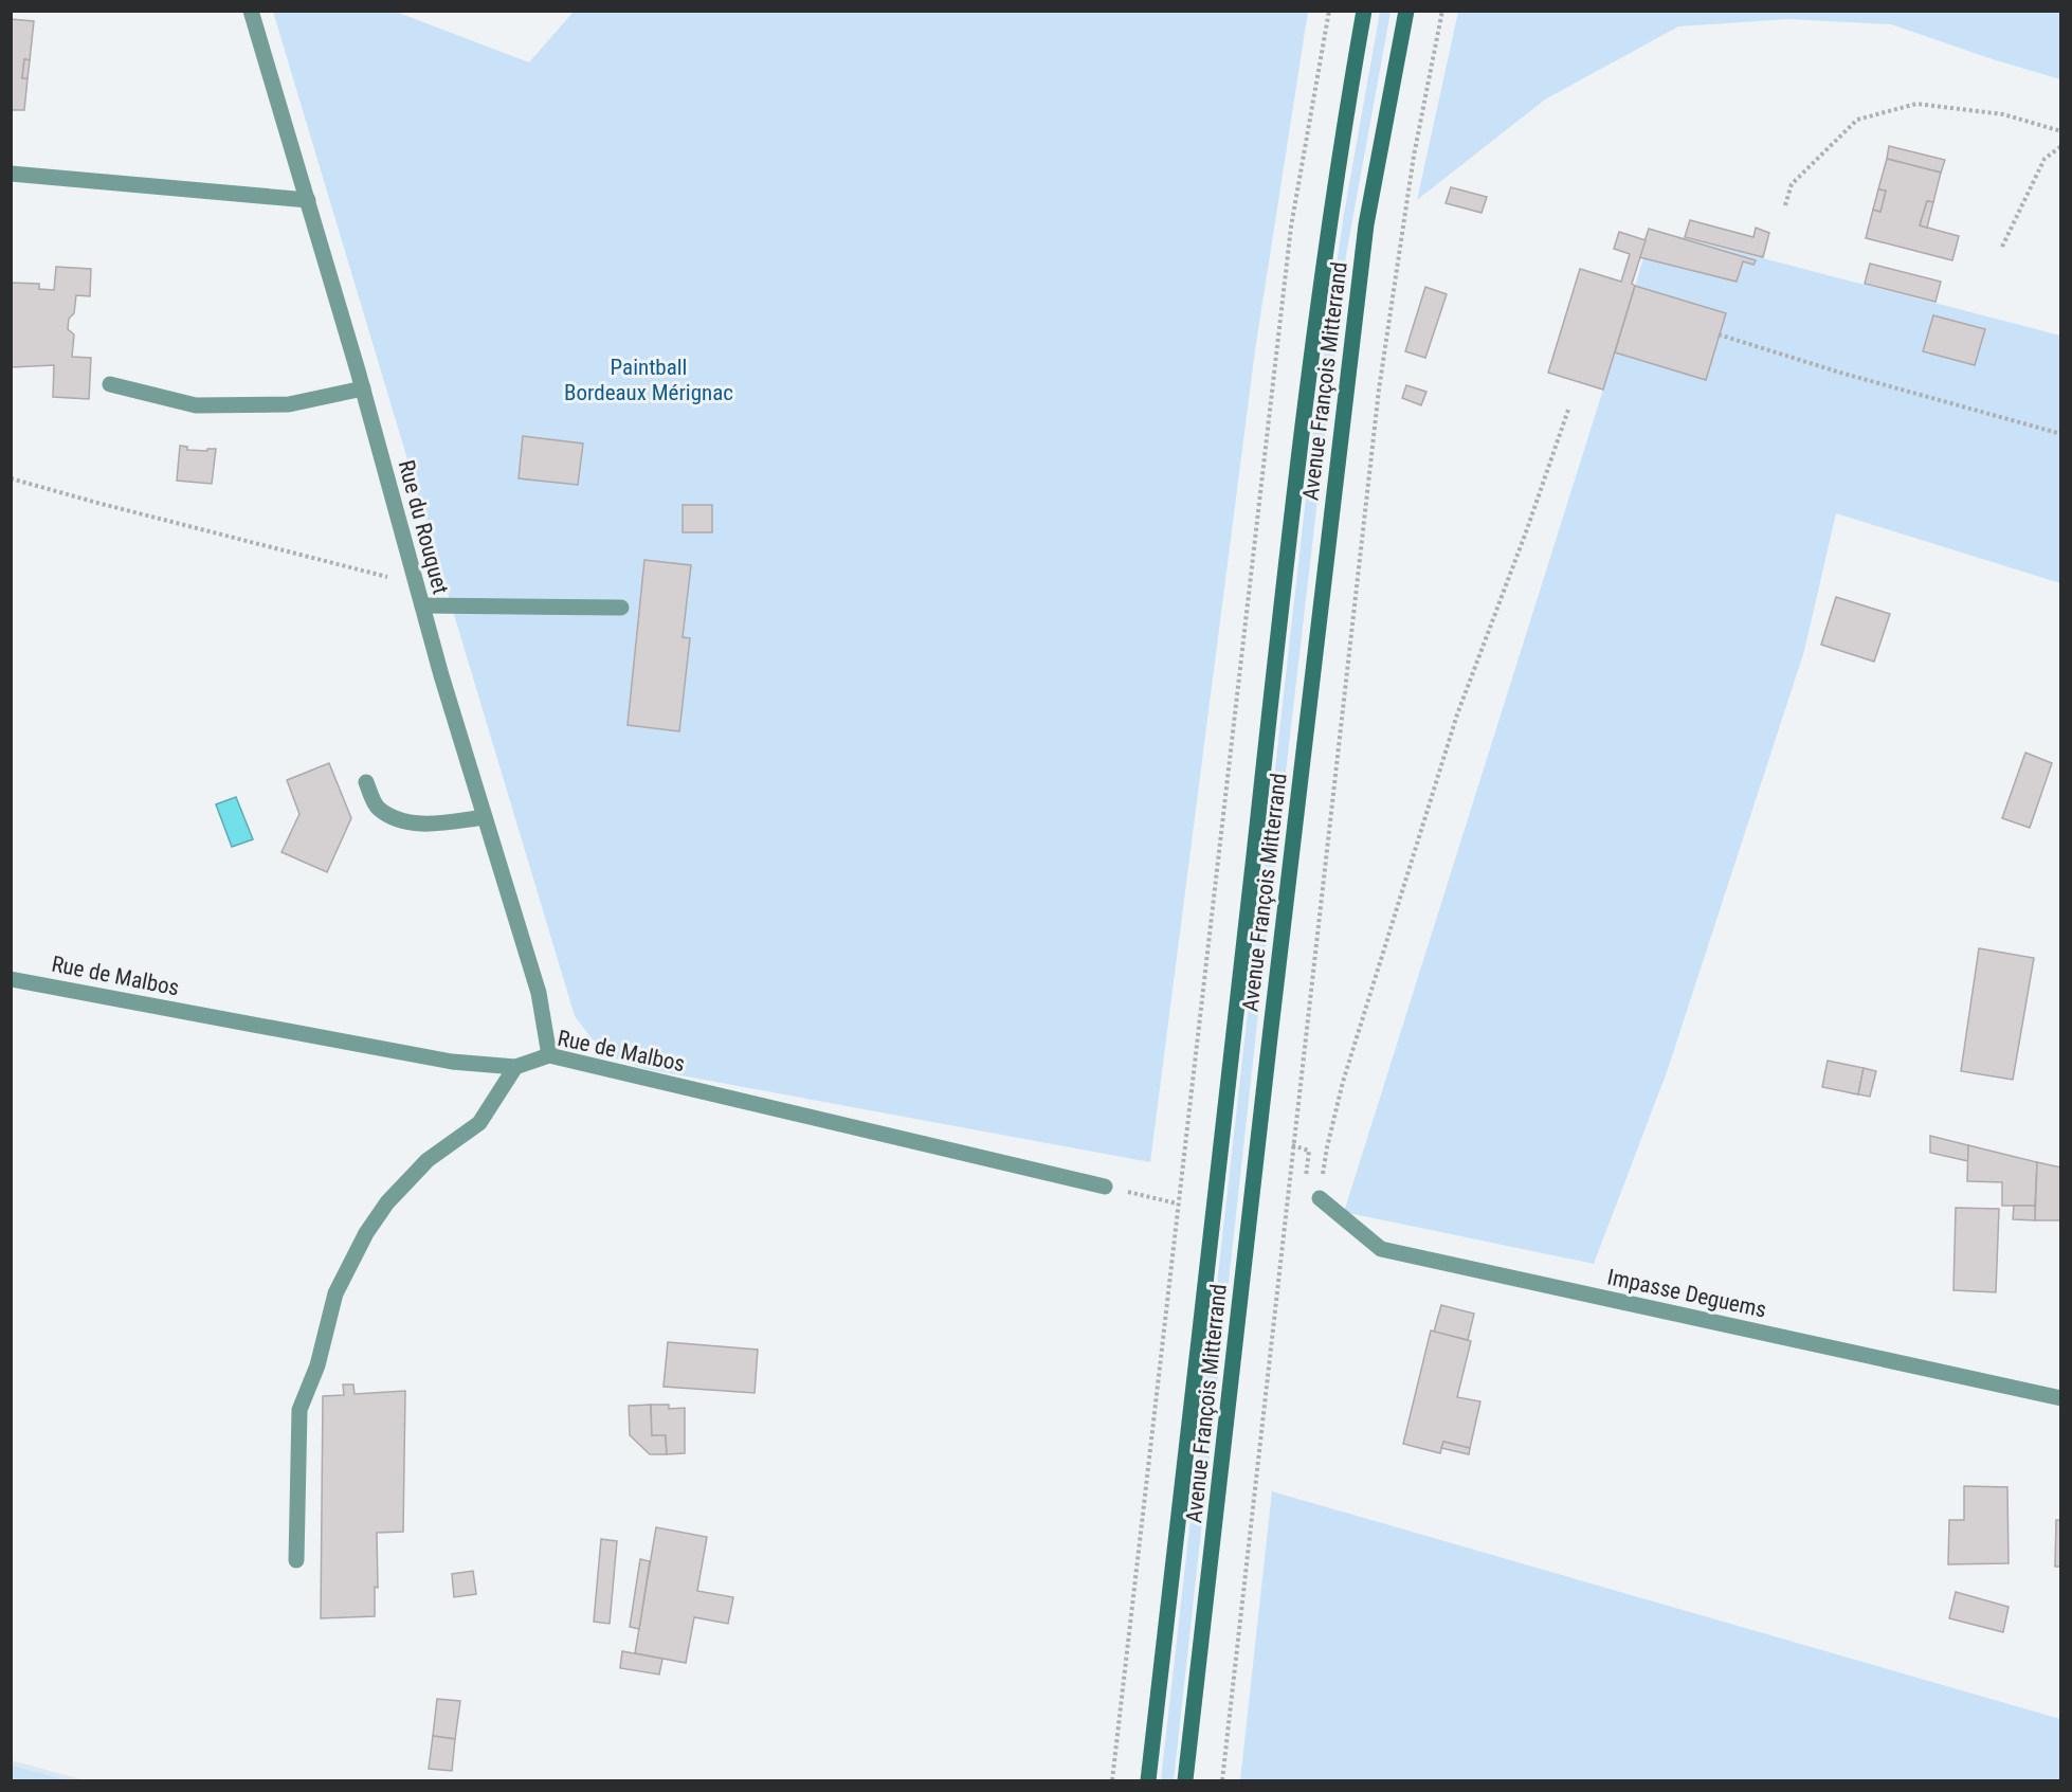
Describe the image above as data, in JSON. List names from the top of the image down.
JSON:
{
  "streets": {
    "main road": ["Avenue François Mitterrand"],
    "street": ["Rue du Rouquet", "Rue de Malbos", "Impasse Deguems"]
  },
  "crossings": [
    ["Rue du Rouquet", "Rue de Malbos"]
  ],
  "parks": ["Paintball Bordeaux Mérignac"]
}
